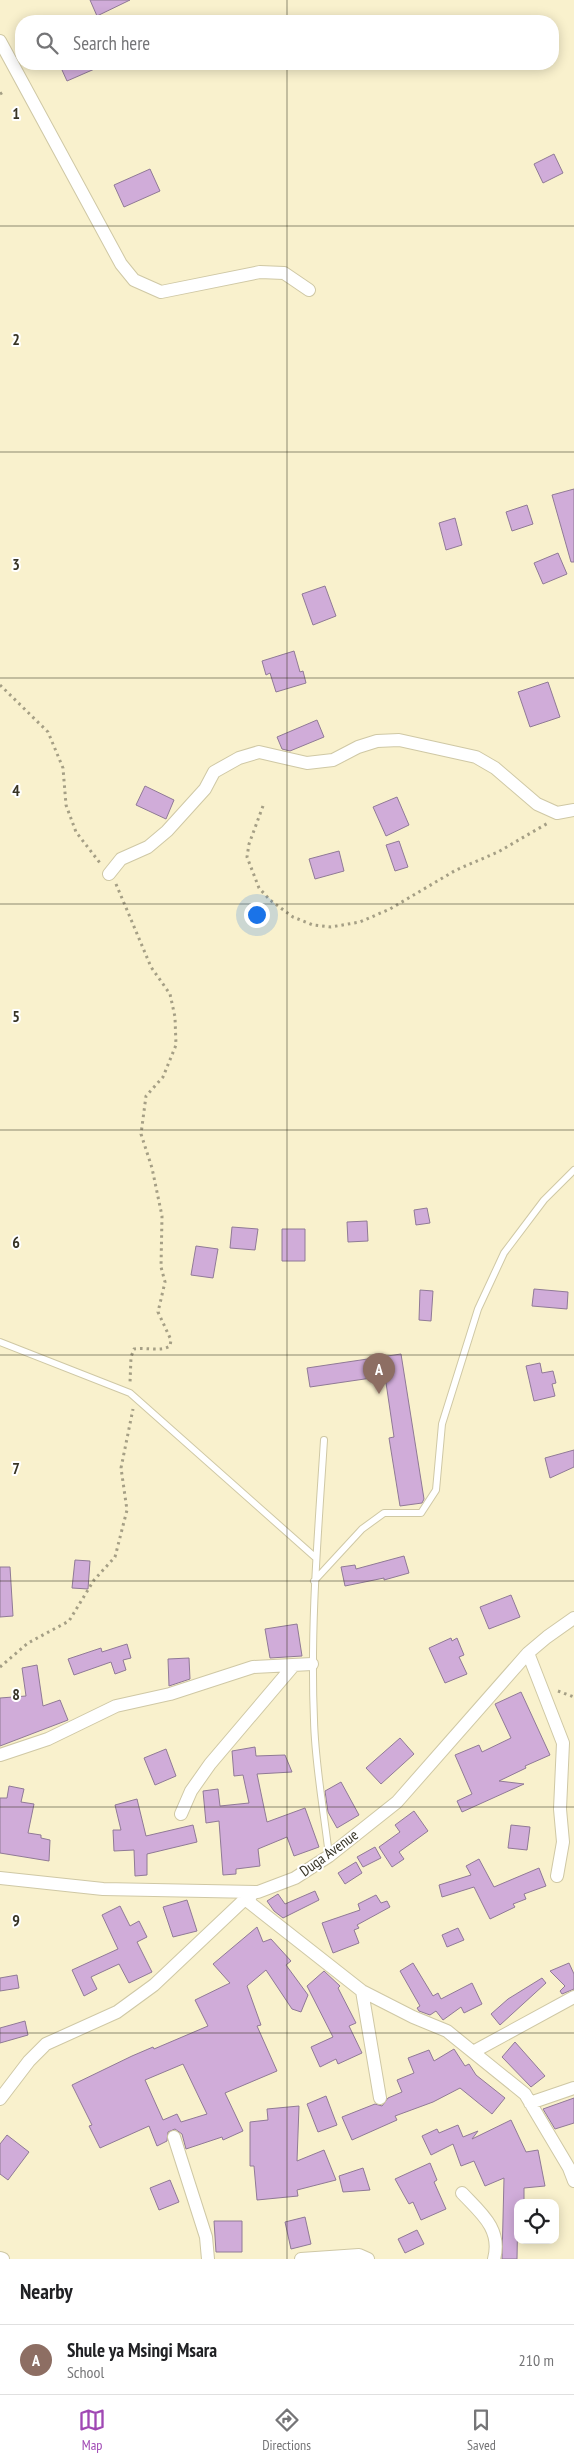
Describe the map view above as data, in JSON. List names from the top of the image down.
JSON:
{
  "streets": {
    "street": ["Duga Avenue"]
  },
  "page": {
    "search": "Search here",
    "pins": "A",
    "heading": "Nearby",
    "list": [
      {
        "mark": "A",
        "name": "Shule ya Msingi Msara",
        "note": "School",
        "value": "210 m"
      }
    ],
    "nav": ["Map", "Directions", "Saved"]
  },
  "grid": {
    "rows": [
      "1",
      "2",
      "3",
      "4",
      "5",
      "6",
      "7",
      "8",
      "9"
    ]
  }
}
